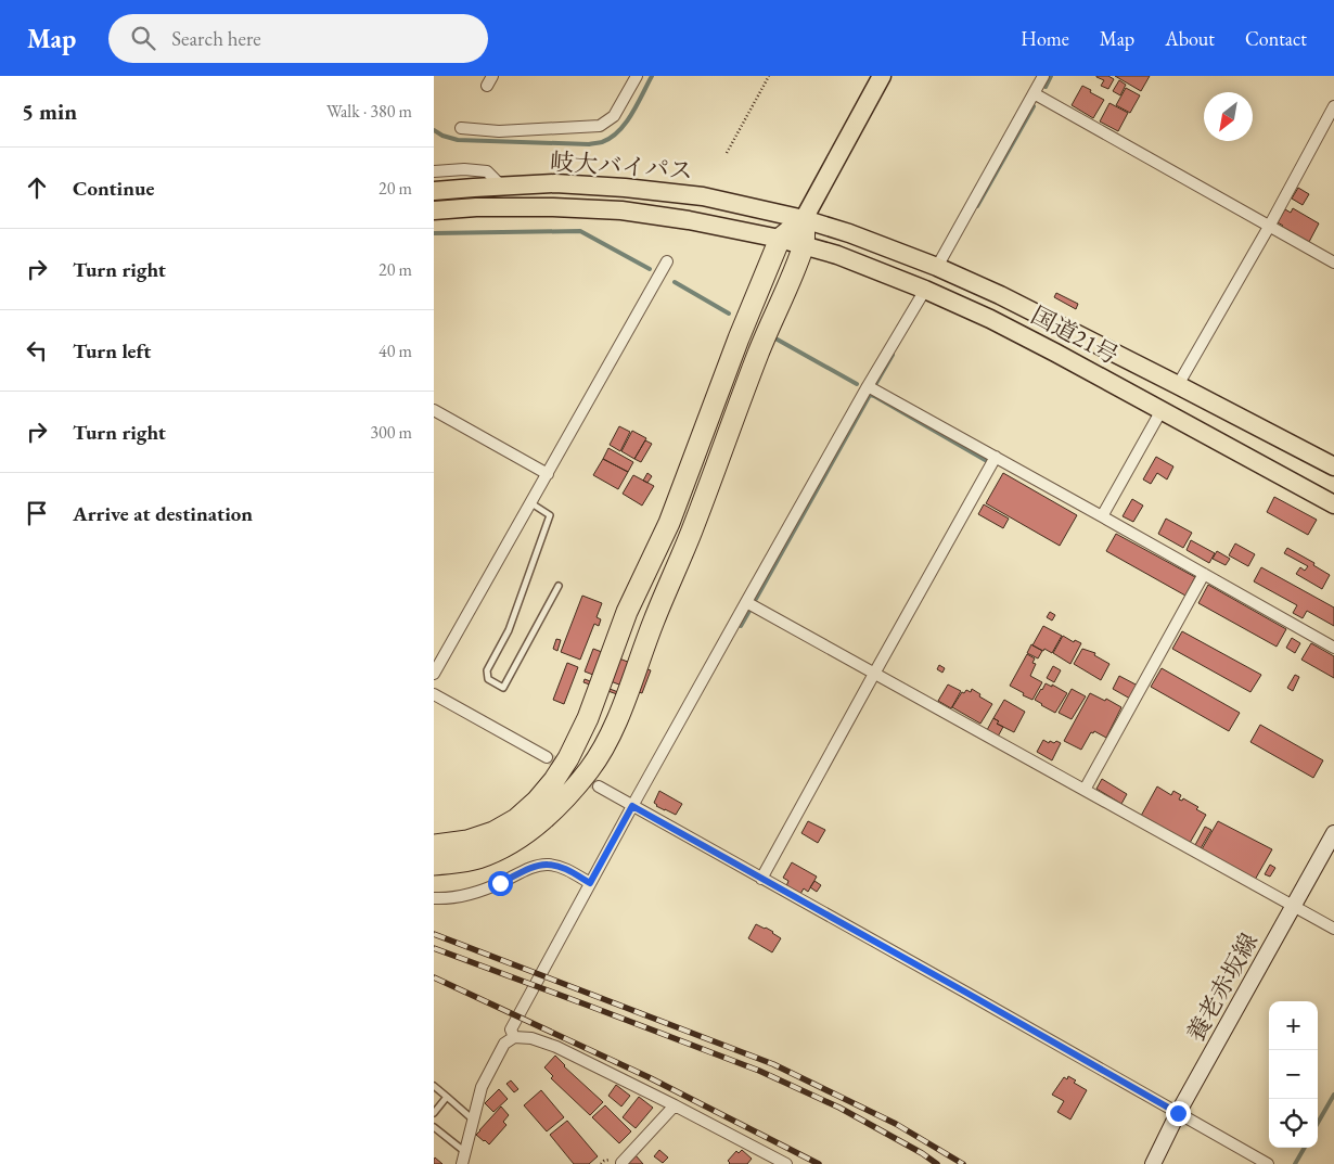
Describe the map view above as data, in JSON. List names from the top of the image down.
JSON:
{
  "streets": {
    "main road": ["岐大バイパス", "国道21号", "養老赤坂線"]
  },
  "crossings": [
    ["岐大バイパス", "国道21号"]
  ],
  "north": "bottom left",
  "page": {
    "header": "Map",
    "search": "Search here",
    "nav": [
      "Home",
      "Map",
      "About",
      "Contact"
    ],
    "heading": ["5 min", "Walk · 380 m"],
    "list": [
      ["Continue", "20 m"],
      ["Turn right", "20 m"],
      ["Turn left", "40 m"],
      ["Turn right", "300 m"],
      "Arrive at destination"
    ],
    "map_buttons": ["+", "−"]
  }
}
